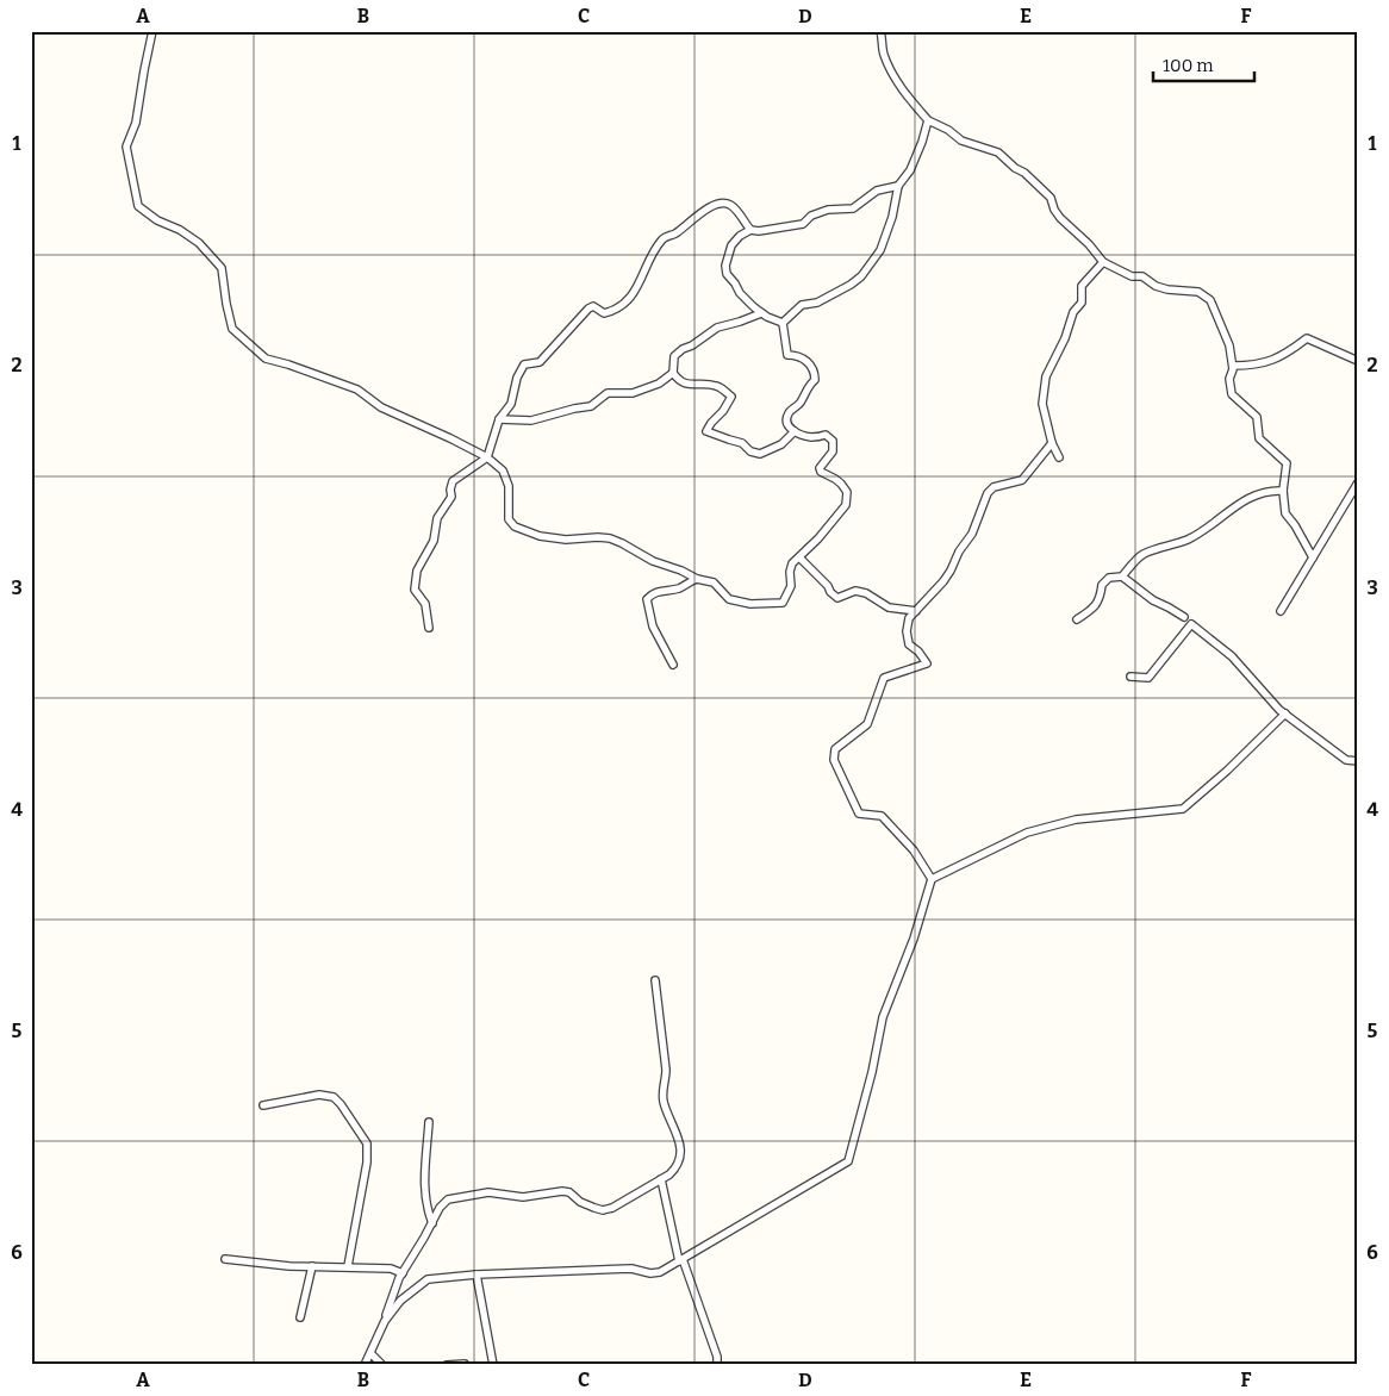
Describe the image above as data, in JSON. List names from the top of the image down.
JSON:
{
  "scale_bar": "100 m",
  "grid": {
    "columns": [
      "A",
      "B",
      "C",
      "D",
      "E",
      "F"
    ],
    "rows": [
      "1",
      "2",
      "3",
      "4",
      "5",
      "6"
    ]
  }
}
